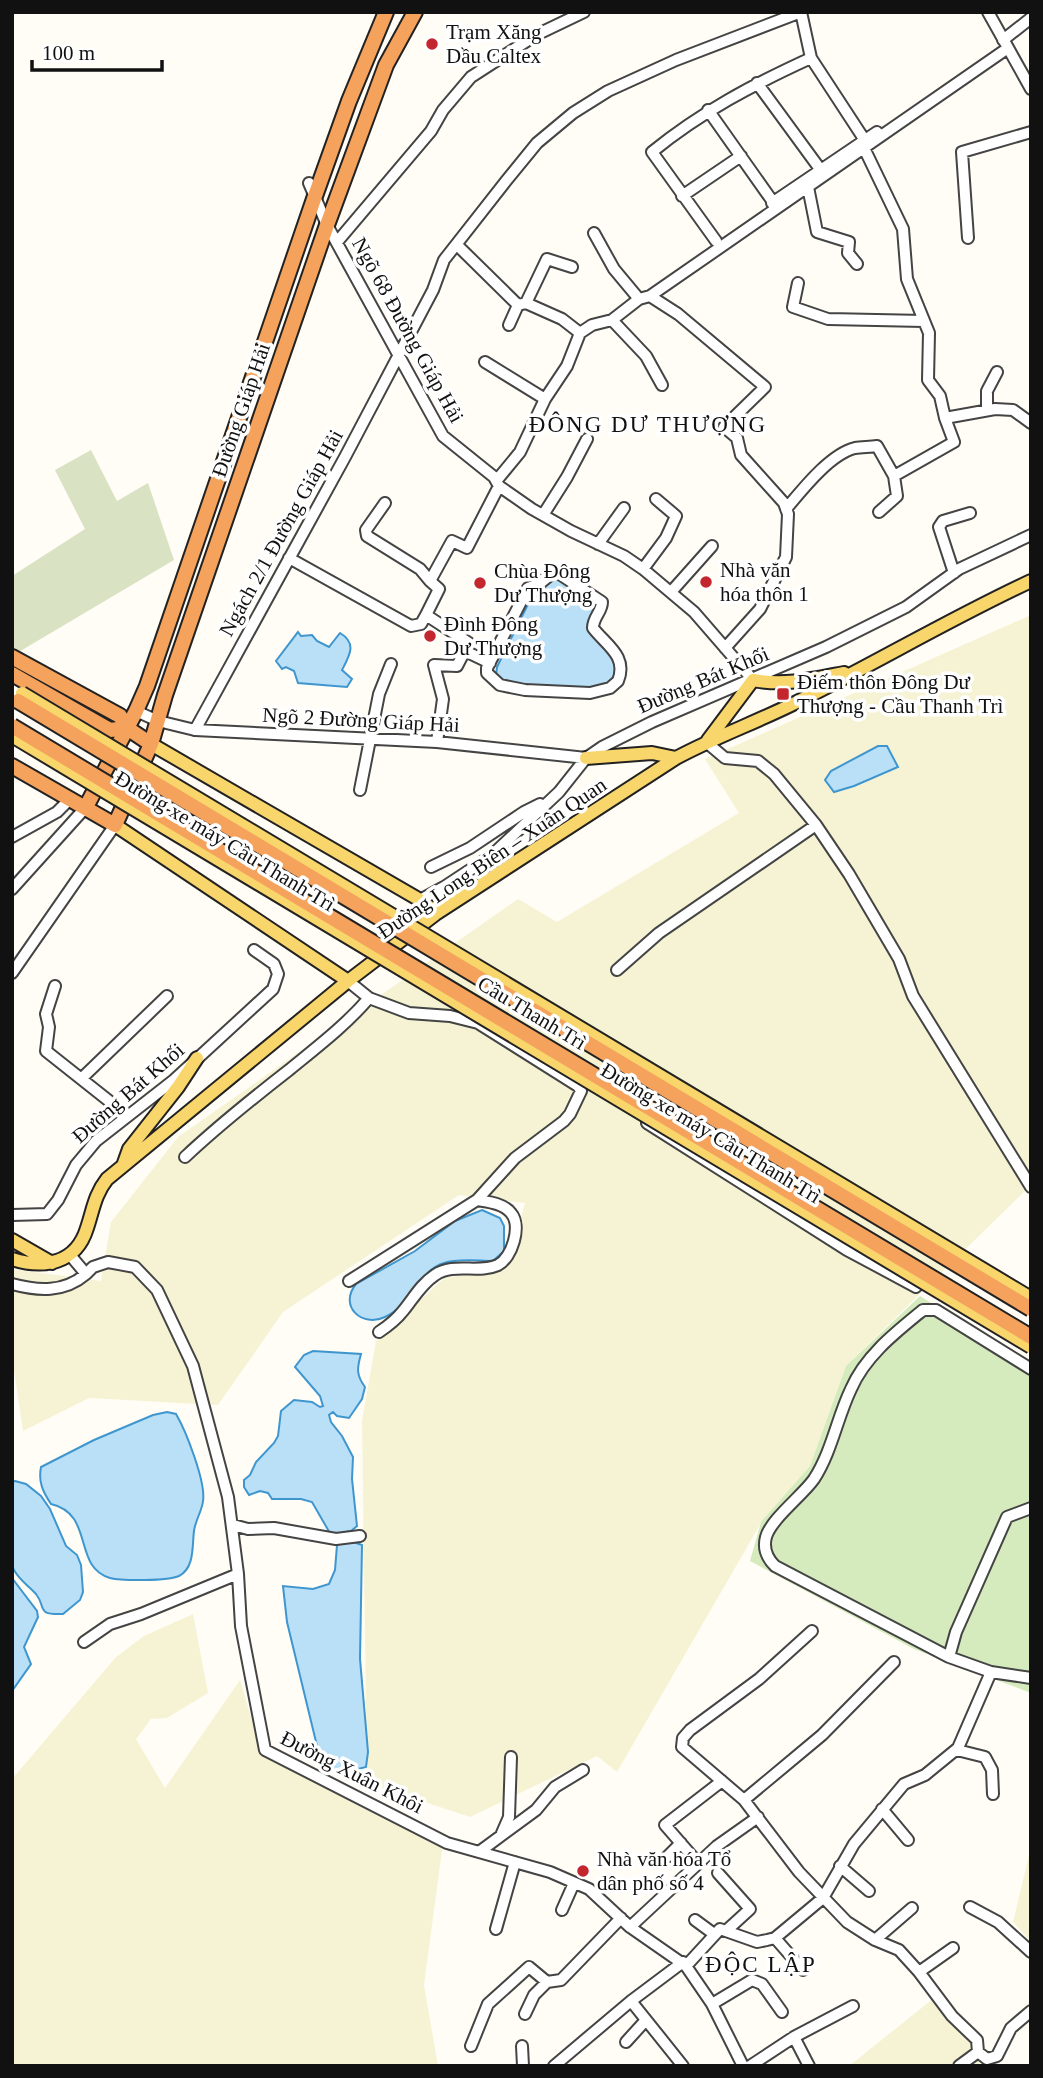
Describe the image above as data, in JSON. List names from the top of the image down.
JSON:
{
  "streets": {
    "highway": ["Đường Giáp Hải", "Cầu Thanh Trì"],
    "main road": ["Đường xe máy Cầu Thanh Trì", "Đường Long Biên – Xuân Quan"],
    "street": [
      "Ngõ 68 Đường Giáp Hải",
      "Ngách 2/1 Đường Giáp Hải",
      "Đường Bát Khối",
      "Ngõ 2 Đường Giáp Hải",
      "Đường Xuân Khôi"
    ]
  },
  "crossings": [
    ["Ngõ 68 Đường Giáp Hải", "Đường Giáp Hải"],
    ["Ngõ 68 Đường Giáp Hải", "Ngách 2/1 Đường Giáp Hải"],
    ["Ngõ 68 Đường Giáp Hải", "Đường Bát Khối"],
    ["Đường Giáp Hải", "Ngõ 2 Đường Giáp Hải"],
    ["Ngách 2/1 Đường Giáp Hải", "Ngõ 2 Đường Giáp Hải"],
    ["Đường Bát Khối", "Ngõ 2 Đường Giáp Hải"],
    ["Đường xe máy Cầu Thanh Trì", "Cầu Thanh Trì"]
  ],
  "districts": ["ĐÔNG DƯ THƯỢNG", "ĐỘC LẬP"],
  "places": {
    "other": [
      "Trạm Xăng Dầu Caltex",
      "Nhà văn hóa thôn 1",
      "Chùa Đông Dư Thượng",
      "Đình Đông Dư Thượng",
      "Nhà văn hóa Tổ dân phố số 4"
    ],
    "transit": ["Điếm thôn Đông Dư Thượng - Cầu Thanh Trì"]
  },
  "scale_bar": "100 m"
}
